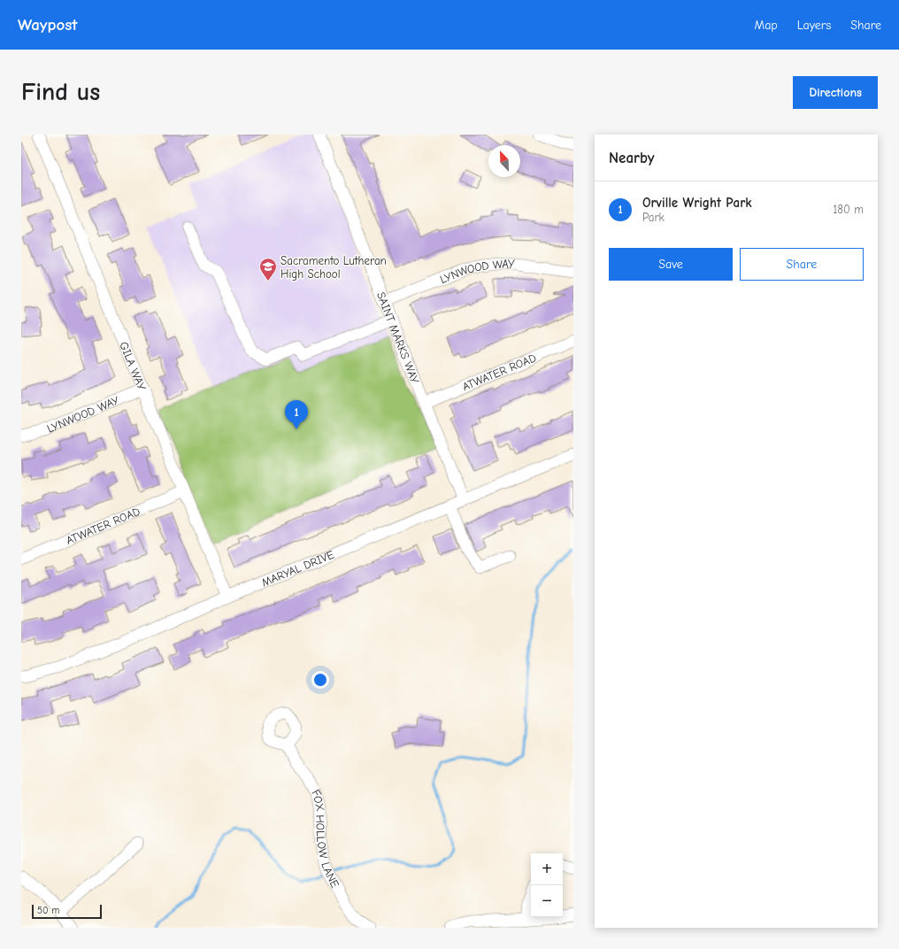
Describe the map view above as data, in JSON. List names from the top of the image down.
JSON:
{
  "streets": {
    "street": [
      "LYNWOOD WAY",
      "SAINT MARKS WAY",
      "GILA WAY",
      "ATWATER ROAD",
      "MARYAL DRIVE",
      "FOX HOLLOW LANE"
    ]
  },
  "crossings": [
    ["LYNWOOD WAY", "SAINT MARKS WAY"],
    ["LYNWOOD WAY", "GILA WAY"],
    ["SAINT MARKS WAY", "ATWATER ROAD"],
    ["SAINT MARKS WAY", "MARYAL DRIVE"],
    ["GILA WAY", "ATWATER ROAD"],
    ["GILA WAY", "MARYAL DRIVE"]
  ],
  "places": {
    "school or university": ["Sacramento Lutheran High School"]
  },
  "scale_bar": "50 m",
  "north": "top left",
  "page": {
    "header": "Waypost",
    "nav": ["Map", "Layers", "Share"],
    "buttons": [
      "Directions",
      ["Save", "Share"]
    ],
    "title": "Find us",
    "heading": "Nearby",
    "list": [
      {
        "mark": "1",
        "name": "Orville Wright Park",
        "note": "Park",
        "value": "180 m"
      }
    ],
    "pins": "1",
    "map_buttons": ["+", "−"],
    "scale": "50 m"
  }
}
